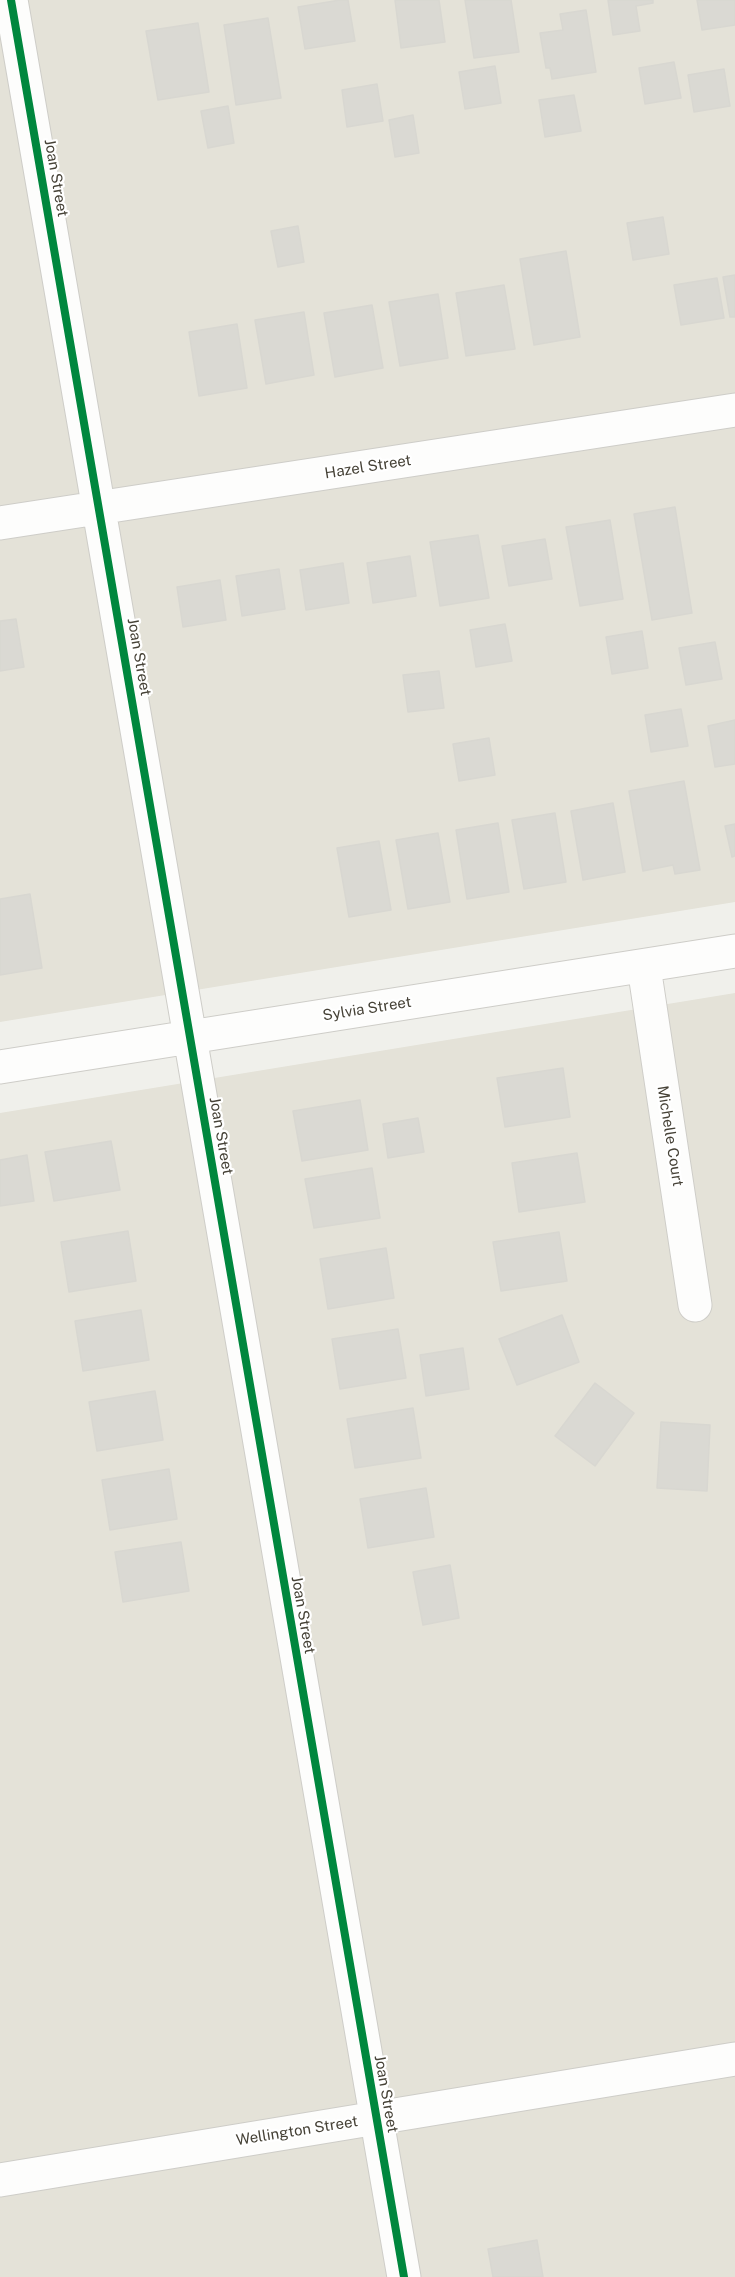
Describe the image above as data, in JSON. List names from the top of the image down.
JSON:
{
  "streets": {
    "street": [
      "Joan Street",
      "Hazel Street",
      "Sylvia Street",
      "Michelle Court",
      "Wellington Street"
    ]
  },
  "crossings": [
    ["Joan Street", "Hazel Street"],
    ["Joan Street", "Sylvia Street"],
    ["Joan Street", "Wellington Street"],
    ["Sylvia Street", "Michelle Court"]
  ]
}
